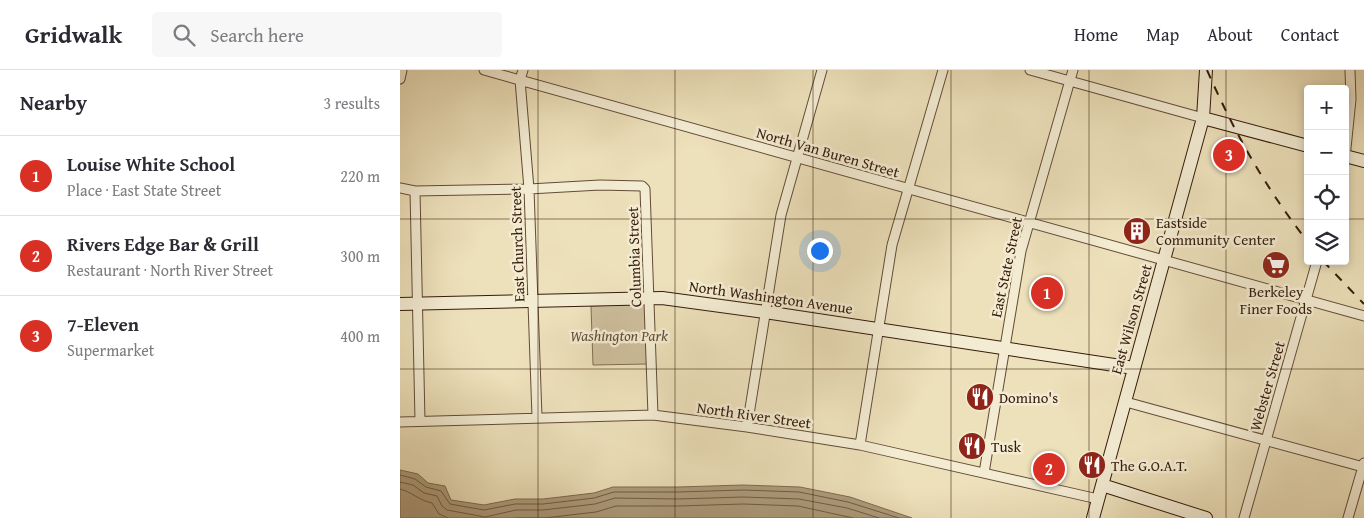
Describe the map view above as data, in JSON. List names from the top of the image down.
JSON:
{
  "streets": {
    "main road": ["North Washington Avenue", "East Wilson Street"],
    "street": [
      "North Van Buren Street",
      "East Church Street",
      "Columbia Street",
      "East State Street",
      "Webster Street",
      "North River Street"
    ]
  },
  "crossings": [
    ["North Van Buren Street", "East Church Street"],
    ["North Van Buren Street", "East State Street"],
    ["North Van Buren Street", "East Wilson Street"],
    ["North Van Buren Street", "Webster Street"],
    ["East Church Street", "Columbia Street"],
    ["East Church Street", "North Washington Avenue"],
    ["East Church Street", "North River Street"],
    ["Columbia Street", "North Washington Avenue"],
    ["Columbia Street", "North River Street"],
    ["East State Street", "North Washington Avenue"],
    ["East State Street", "North River Street"],
    ["North Washington Avenue", "East Wilson Street"],
    ["East Wilson Street", "North River Street"]
  ],
  "parks": ["Washington Park"],
  "places": {
    "building": ["Eastside Community Center"],
    "supermarket": ["Berkeley Finer Foods"],
    "restaurant": ["Domino's", "Tusk", "The G.O.A.T."]
  },
  "page": {
    "header": "Gridwalk",
    "search": "Search here",
    "nav": [
      "Home",
      "Map",
      "About",
      "Contact"
    ],
    "heading": ["Nearby", "3 results"],
    "map_buttons": ["+", "−"],
    "list": [
      {
        "mark": "1",
        "name": "Louise White School",
        "note": "Place · East State Street",
        "value": "220 m"
      },
      {
        "mark": "2",
        "name": "Rivers Edge Bar & Grill",
        "note": "Restaurant · North River Street",
        "value": "300 m"
      },
      {
        "mark": "3",
        "name": "7-Eleven",
        "note": "Supermarket",
        "value": "400 m"
      }
    ],
    "pins": ["3", "1", "2"]
  }
}
